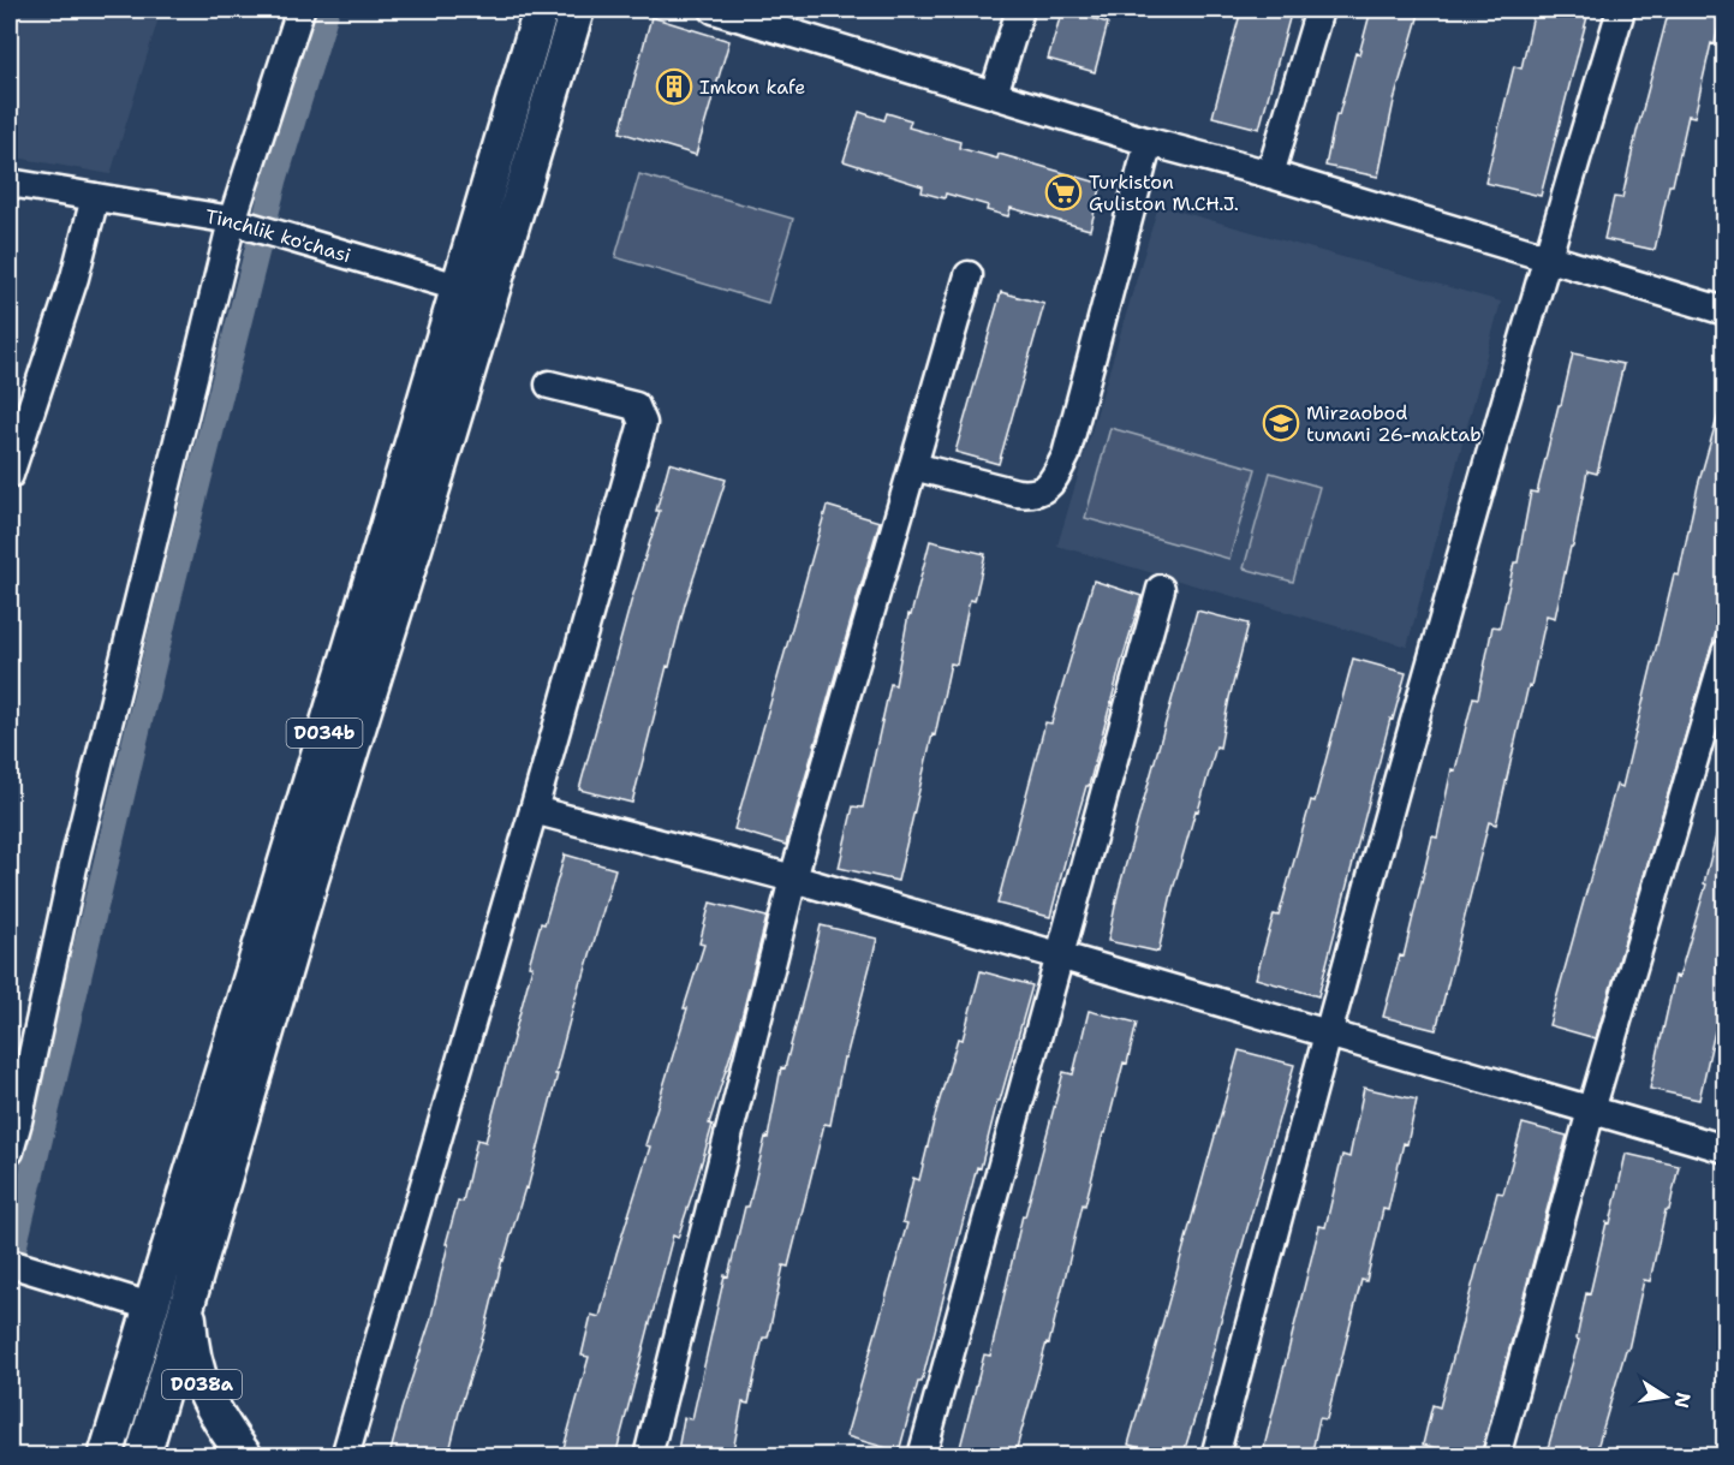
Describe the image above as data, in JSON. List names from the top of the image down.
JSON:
{
  "streets": {
    "main road": ["D034b", "D038a"],
    "street": ["Tinchlik ko'chasi"]
  },
  "crossings": [
    ["Tinchlik ko'chasi", "D034b"],
    ["D034b", "D038a"]
  ],
  "places": {
    "building": ["Imkon kafe"],
    "supermarket": ["Turkiston Guliston M.CH.J."],
    "school or university": ["Mirzaobod tumani 26-maktab"]
  },
  "north": "right"
}
